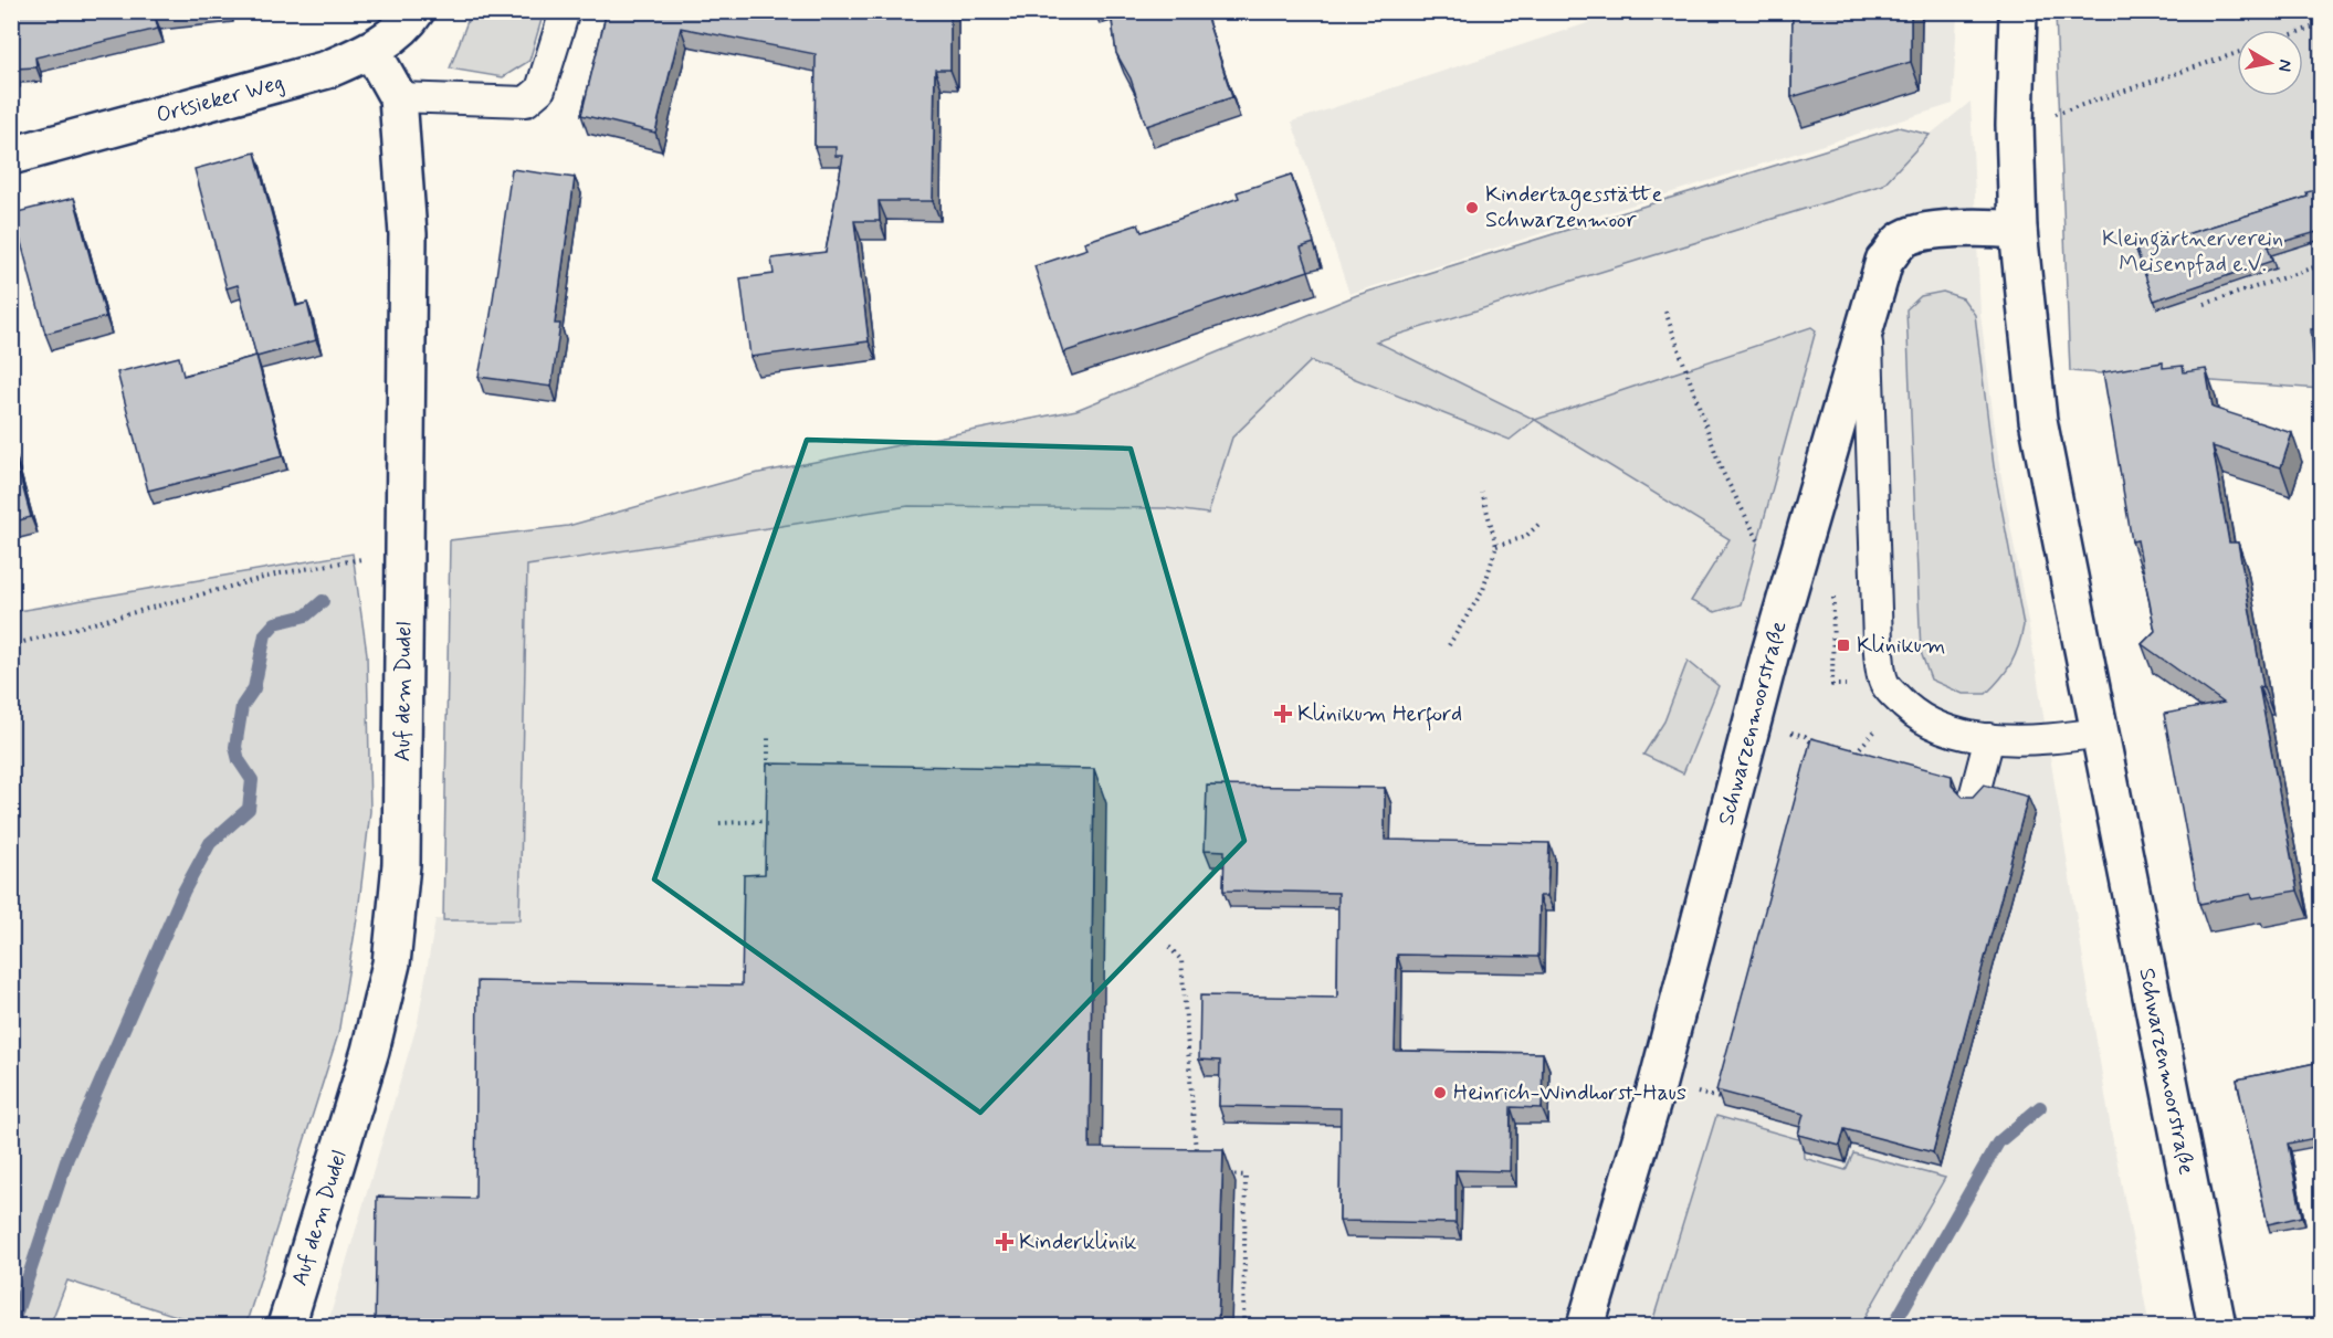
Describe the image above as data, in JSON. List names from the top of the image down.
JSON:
{
  "streets": {
    "street": ["Ortsieker Weg", "Auf dem Dudel", "Schwarzenmoorstraße"]
  },
  "crossings": [
    ["Ortsieker Weg", "Auf dem Dudel"]
  ],
  "parks": ["Kleingärtnerverein Meisenpfad e.V."],
  "places": {
    "other": ["Kindertagesstätte Schwarzenmoor", "Heinrich-Windhorst-Haus"],
    "transit": ["Klinikum"],
    "health": ["Klinikum Herford", "Kinderklinik"]
  },
  "north": "right"
}
